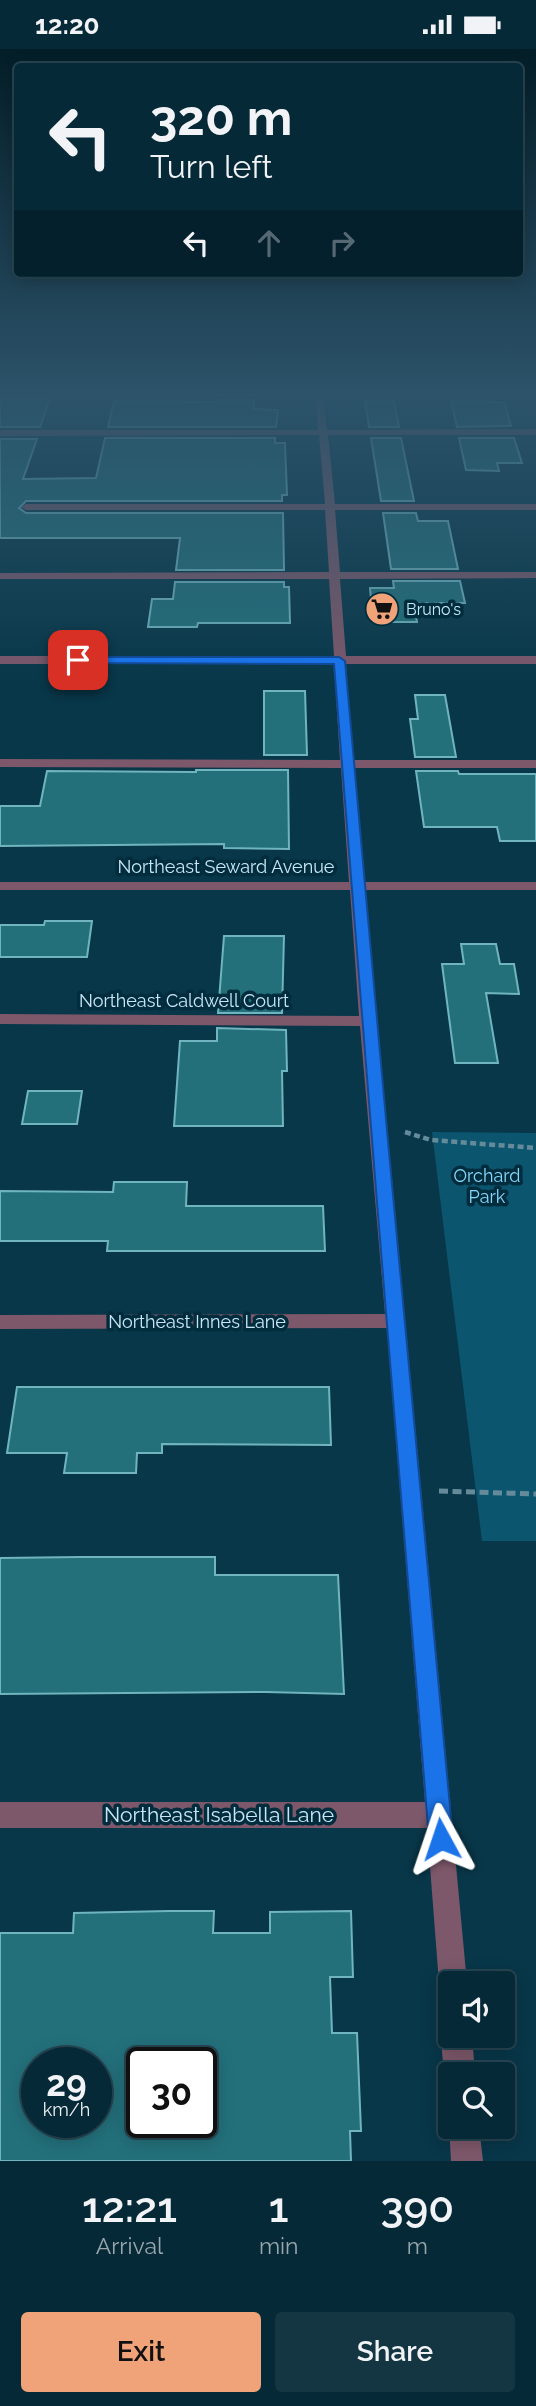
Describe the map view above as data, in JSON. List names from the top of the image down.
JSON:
{
  "streets": {
    "street": [
      "Northeast Seward Avenue",
      "Northeast Caldwell Court",
      "Northeast Innes Lane",
      "Northeast Isabella Lane"
    ]
  },
  "parks": ["Orchard Park"],
  "places": {
    "supermarket": ["Bruno's"]
  },
  "page": {
    "status": "12:20",
    "turn": ["320 m", "Turn left"],
    "speed": "29 km/h",
    "limit": "30",
    "eta": [
      "12:21",
      "Arrival",
      "1",
      "min",
      "390",
      "m"
    ],
    "buttons": ["Exit", "Share"]
  }
}
